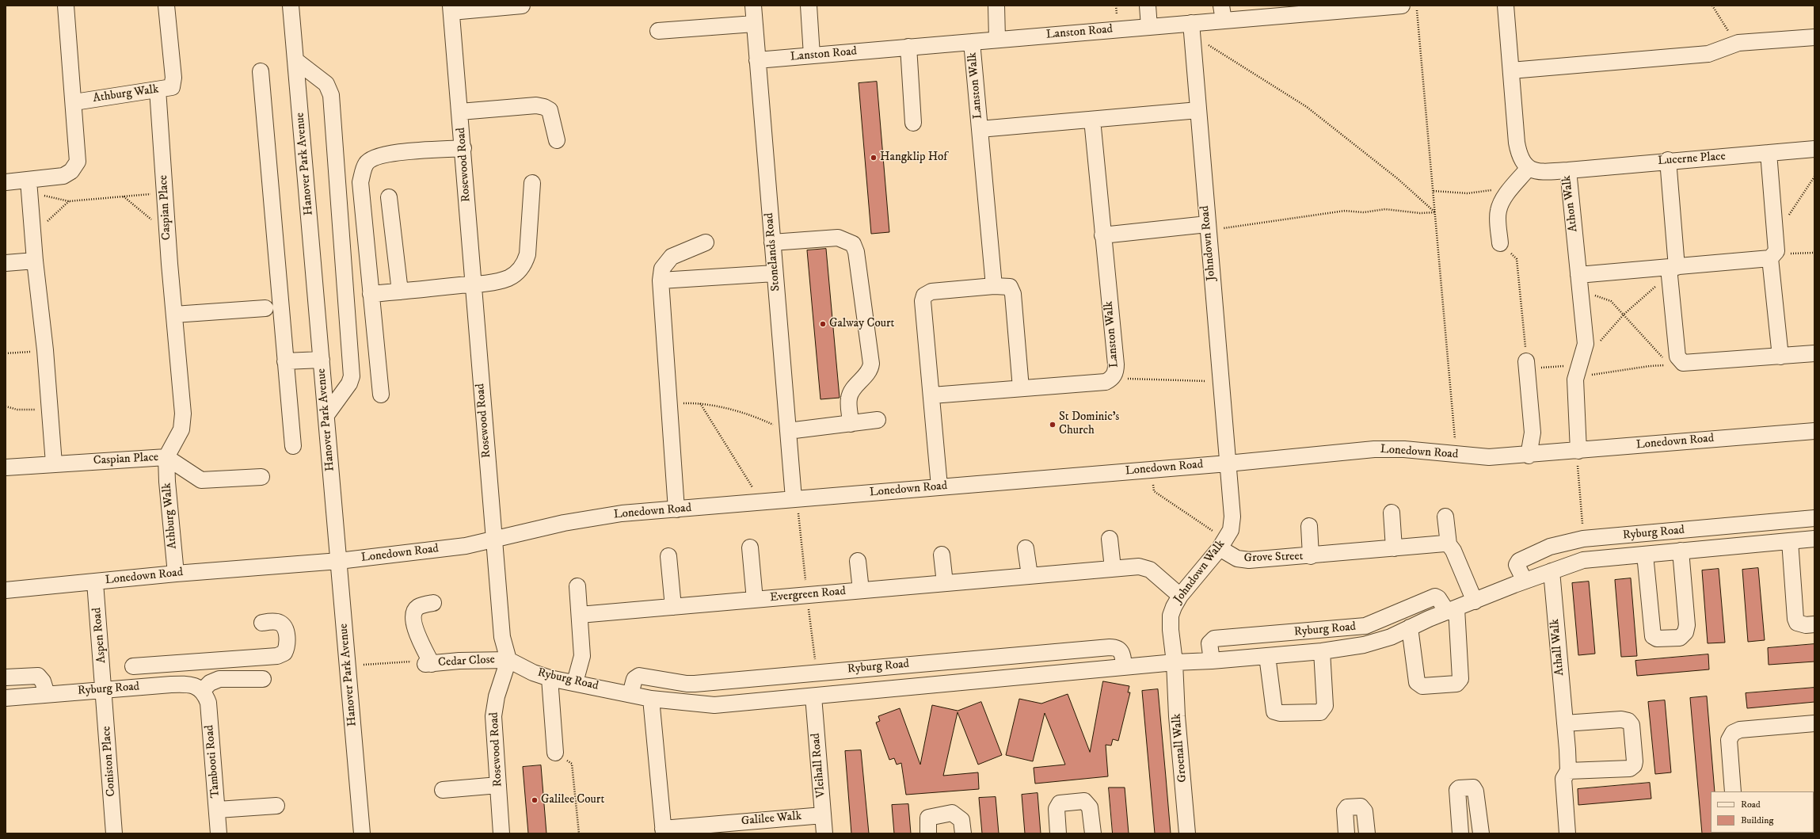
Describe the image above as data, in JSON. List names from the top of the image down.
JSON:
{
  "streets": {
    "street": [
      "Lanston Road",
      "Lanston Walk",
      "Athburg Walk",
      "Lucerne Place",
      "Hanover Park Avenue",
      "Rosewood Road",
      "Athon Walk",
      "Caspian Place",
      "Johndown Road",
      "Stonelands Road",
      "Lonedown Road",
      "Ryburg Road",
      "Grove Street",
      "Johndown Walk",
      "Evergreen Road",
      "Aspen Road",
      "Athall Walk",
      "Cedar Close",
      "Groenall Walk",
      "Coniston Place",
      "Tambooti Road",
      "Vleihall Road",
      "Galilee Walk"
    ]
  },
  "crossings": [
    ["Lanston Road", "Lanston Walk"],
    ["Lanston Road", "Johndown Road"],
    ["Lanston Road", "Stonelands Road"],
    ["Lanston Walk", "Johndown Road"],
    ["Athburg Walk", "Caspian Place"],
    ["Athburg Walk", "Lonedown Road"],
    ["Lucerne Place", "Athon Walk"],
    ["Hanover Park Avenue", "Lonedown Road"],
    ["Rosewood Road", "Lonedown Road"],
    ["Rosewood Road", "Ryburg Road"],
    ["Rosewood Road", "Cedar Close"],
    ["Johndown Road", "Lonedown Road"],
    ["Johndown Road", "Johndown Walk"],
    ["Stonelands Road", "Lonedown Road"],
    ["Lonedown Road", "Johndown Walk"],
    ["Lonedown Road", "Aspen Road"],
    ["Ryburg Road", "Johndown Walk"],
    ["Ryburg Road", "Aspen Road"],
    ["Ryburg Road", "Athall Walk"],
    ["Ryburg Road", "Cedar Close"],
    ["Ryburg Road", "Groenall Walk"],
    ["Ryburg Road", "Coniston Place"],
    ["Ryburg Road", "Tambooti Road"],
    ["Ryburg Road", "Vleihall Road"],
    ["Ryburg Road", "Galilee Walk"],
    ["Grove Street", "Johndown Walk"],
    ["Johndown Walk", "Evergreen Road"],
    ["Johndown Walk", "Groenall Walk"],
    ["Aspen Road", "Coniston Place"],
    ["Vleihall Road", "Galilee Walk"]
  ],
  "places": [
    "Hangklip Hof",
    "Galway Court",
    "St Dominic's Church",
    "Galilee Court"
  ],
  "legend": ["Road", "Building"]
}
